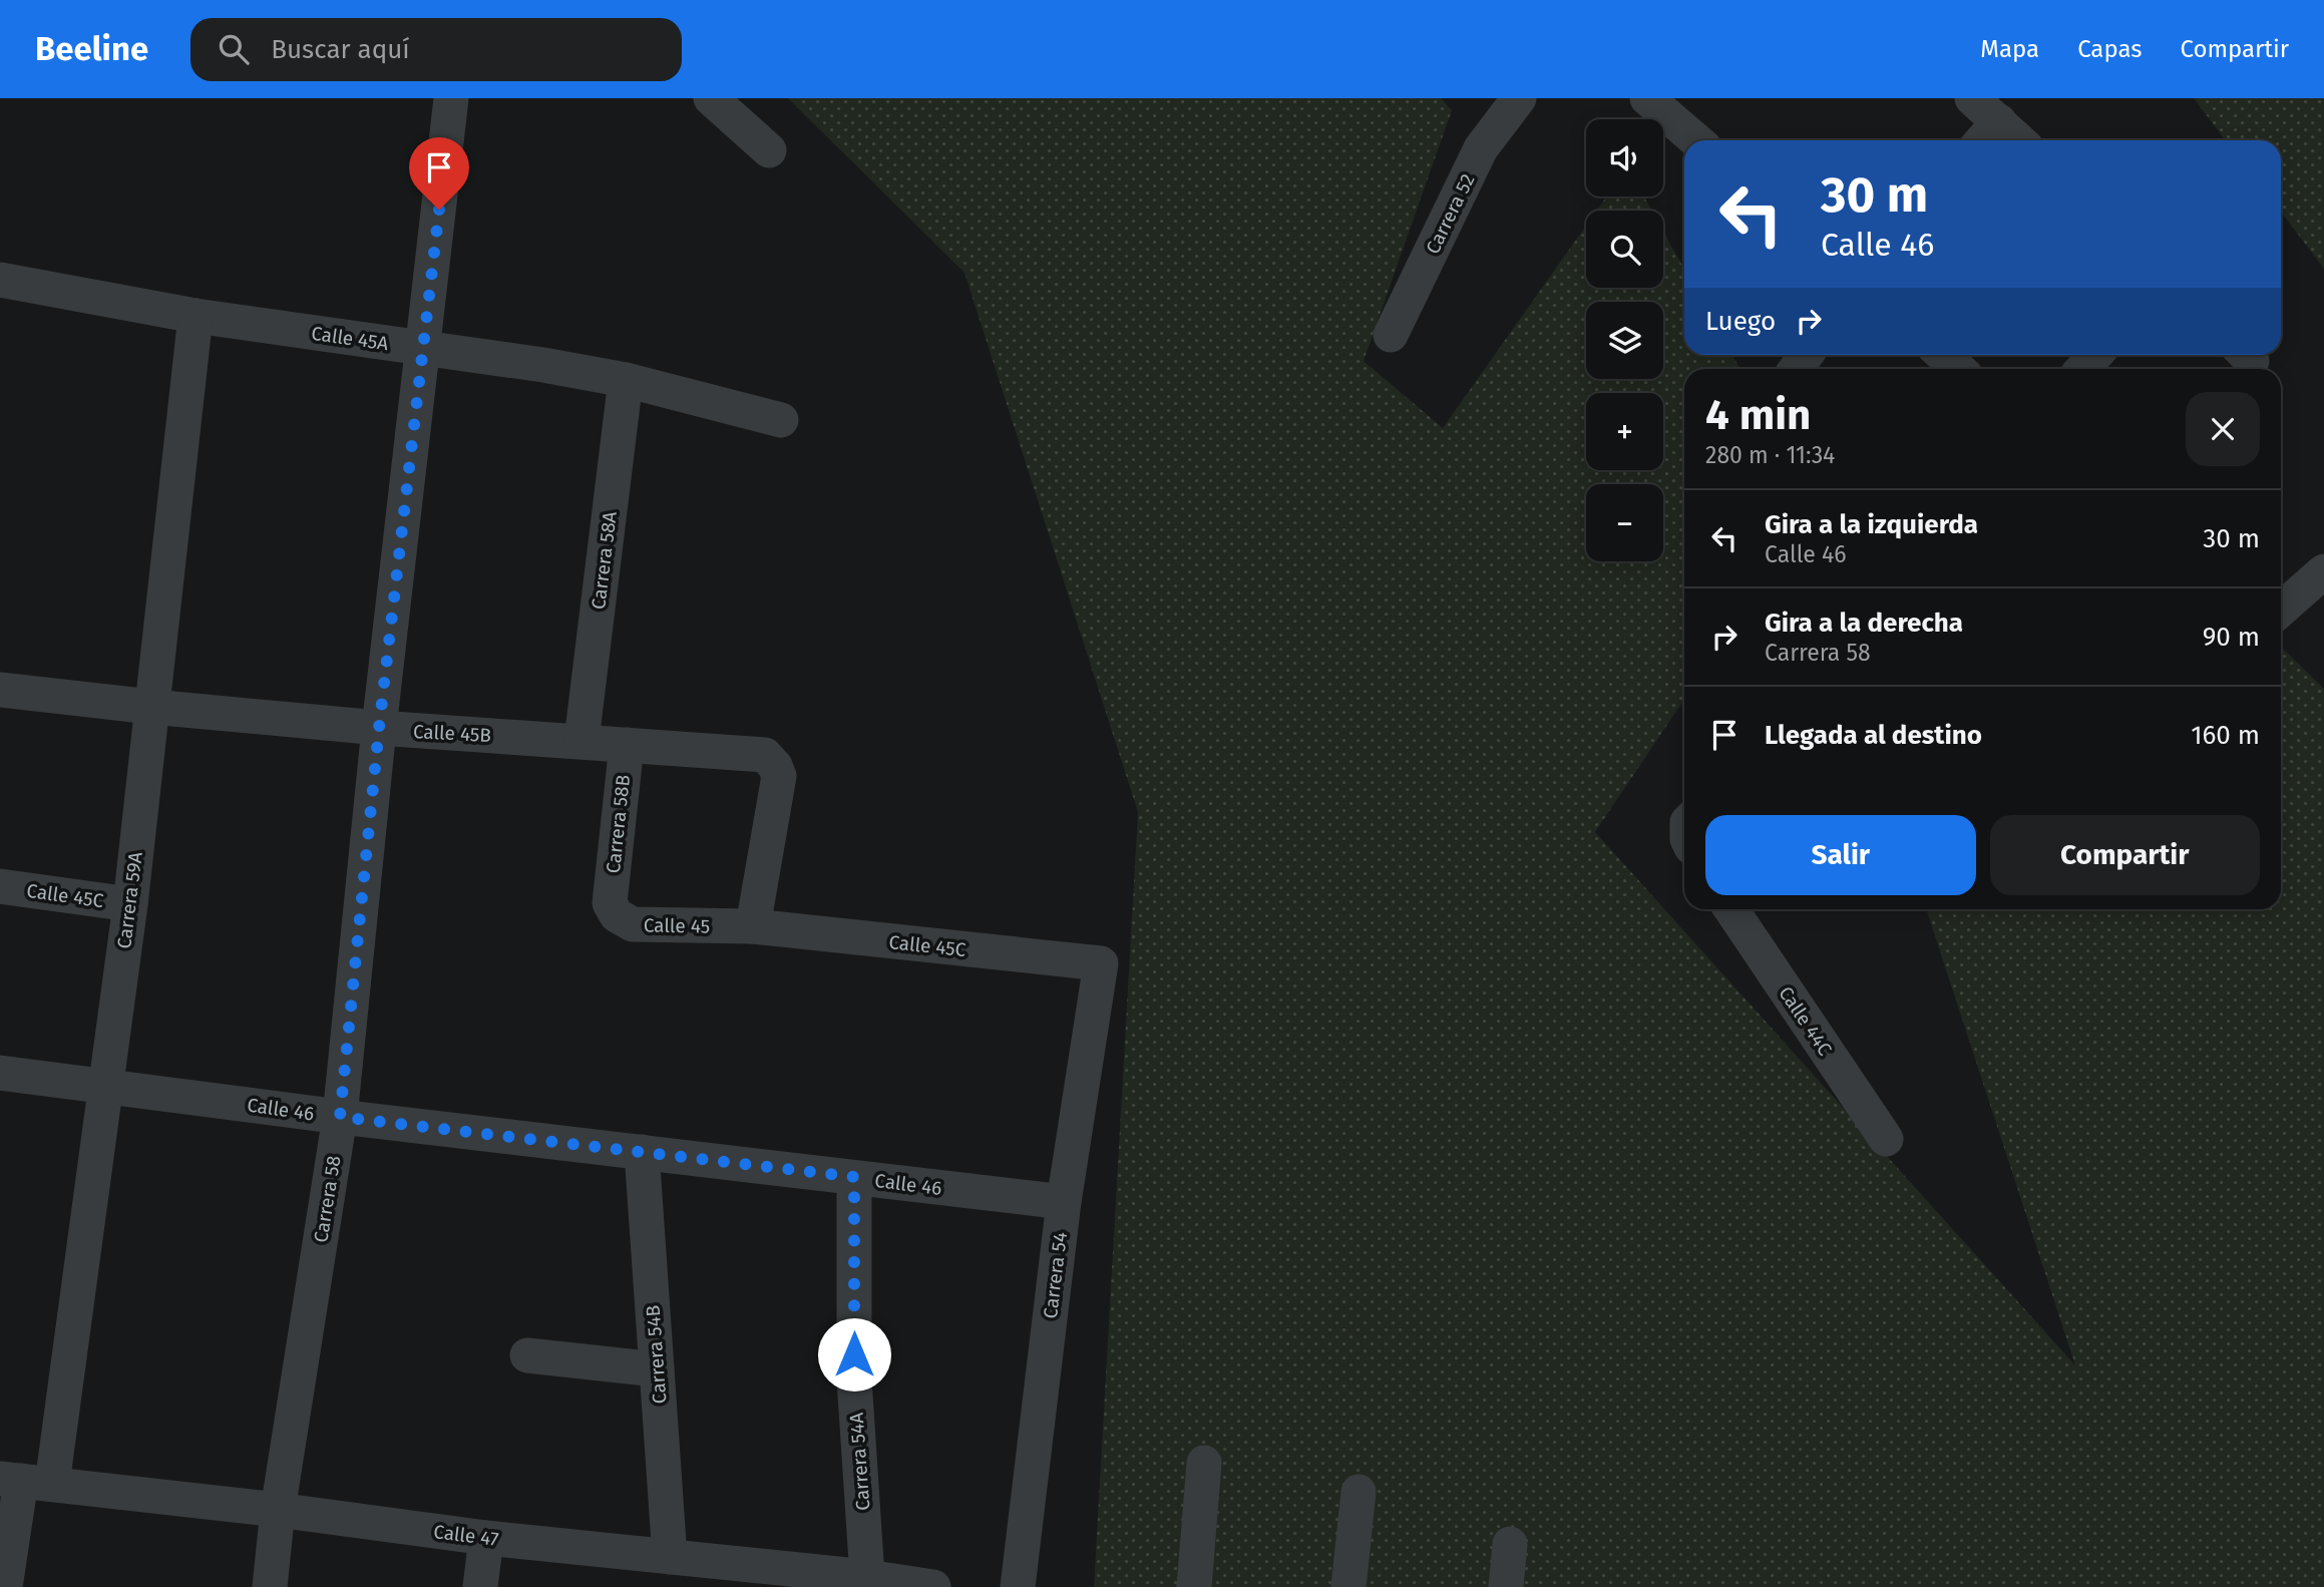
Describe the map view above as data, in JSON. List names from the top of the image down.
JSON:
{
  "streets": {
    "street": [
      "Carrera 52",
      "Calle 45A",
      "Carrera 58A",
      "Calle 45B",
      "Carrera 58B",
      "Calle 45C",
      "Carrera 59A",
      "Calle 45",
      "Calle 44C",
      "Calle 46",
      "Carrera 58",
      "Carrera 54",
      "Carrera 54B",
      "Carrera 54A",
      "Calle 47"
    ]
  },
  "crossings": [
    ["Calle 45A", "Carrera 58A"],
    ["Calle 45A", "Carrera 59A"],
    ["Calle 45A", "Carrera 58"],
    ["Carrera 58A", "Calle 45B"],
    ["Calle 45B", "Carrera 58B"],
    ["Calle 45B", "Calle 45C"],
    ["Calle 45B", "Carrera 59A"],
    ["Calle 45B", "Calle 45"],
    ["Calle 45B", "Carrera 58"],
    ["Carrera 58B", "Calle 45"],
    ["Calle 45C", "Carrera 59A"],
    ["Calle 45C", "Calle 45"],
    ["Calle 45C", "Carrera 54"],
    ["Carrera 59A", "Calle 46"],
    ["Carrera 59A", "Calle 47"],
    ["Calle 46", "Carrera 58"],
    ["Calle 46", "Carrera 54"],
    ["Calle 46", "Carrera 54B"],
    ["Calle 46", "Carrera 54A"],
    ["Carrera 58", "Calle 47"],
    ["Carrera 54B", "Calle 47"],
    ["Carrera 54A", "Calle 47"]
  ],
  "page": {
    "header": "Beeline",
    "search": "Buscar aquí",
    "nav": ["Mapa", "Capas", "Compartir"],
    "map_buttons": ["+", "−"],
    "turn": ["30 m", "Calle 46"],
    "then": "Luego",
    "heading": ["4 min", "280 m · 11:34"],
    "list": [
      {
        "name": "Gira a la izquierda",
        "note": "Calle 46",
        "value": "30 m"
      },
      {
        "name": "Gira a la derecha",
        "note": "Carrera 58",
        "value": "90 m"
      },
      {
        "name": "Llegada al destino",
        "value": "160 m"
      }
    ],
    "buttons": ["Salir", "Compartir"]
  }
}
